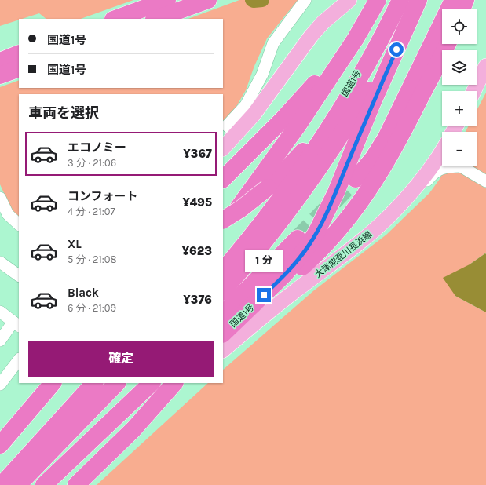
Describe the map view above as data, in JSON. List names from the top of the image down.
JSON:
{
  "streets": {
    "highway": ["国道1号"],
    "main road": ["大津能登川長浜線"]
  },
  "page": {
    "map_buttons": ["+", "−"],
    "banner": ["国道1号", "国道1号"],
    "heading": "車両を選択",
    "list": [
      {
        "name": "エコノミー",
        "note": "3 分 · 21:06",
        "value": "¥367"
      },
      {
        "name": "コンフォート",
        "note": "4 分 · 21:07",
        "value": "¥495"
      },
      {
        "name": "XL",
        "note": "5 分 · 21:08",
        "value": "¥623"
      },
      {
        "name": "Black",
        "note": "6 分 · 21:09",
        "value": "¥376"
      }
    ],
    "bubble": "1 分",
    "buttons": "確定"
  }
}
